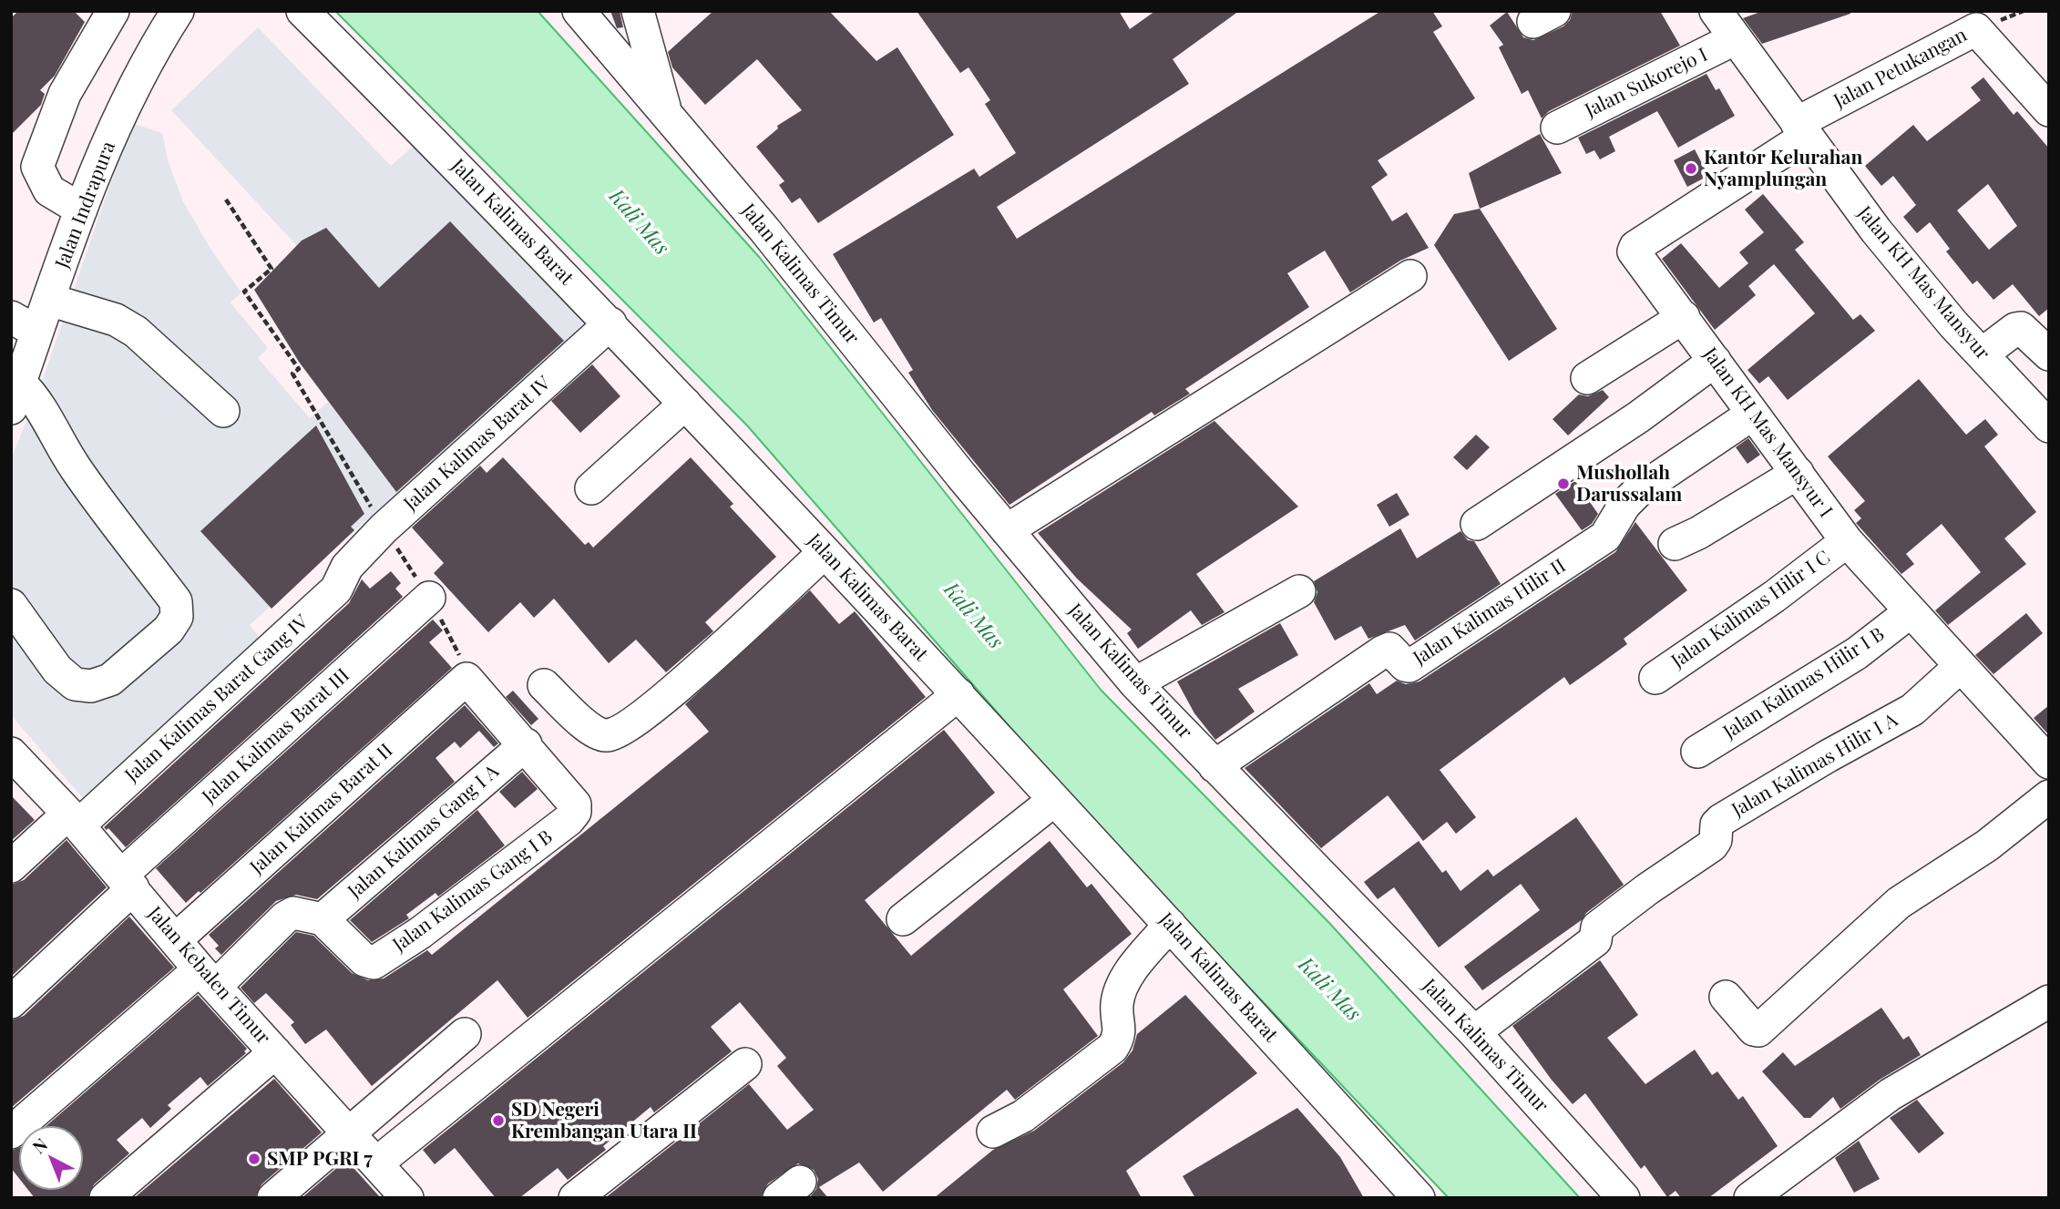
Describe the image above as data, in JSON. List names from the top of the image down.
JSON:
{
  "streets": {
    "street": [
      "Jalan Petukangan",
      "Jalan Sukorejo I",
      "Jalan Indrapura",
      "Jalan Kalimas Barat",
      "Jalan Kalimas Timur",
      "Jalan KH Mas Mansyur",
      "Jalan KH Mas Mansyur I",
      "Jalan Kalimas Barat IV",
      "Jalan Kalimas Hilir I C",
      "Jalan Kalimas Hilir II",
      "Jalan Kalimas Hilir I B",
      "Jalan Kalimas Barat Gang IV",
      "Jalan Kalimas Barat III",
      "Jalan Kalimas Hilir I A",
      "Jalan Kalimas Barat II",
      "Jalan Kalimas Gang I A",
      "Jalan Kalimas Gang I B",
      "Jalan Kebalen Timur"
    ]
  },
  "crossings": [
    ["Jalan Petukangan", "Jalan KH Mas Mansyur"],
    ["Jalan Petukangan", "Jalan KH Mas Mansyur I"],
    ["Jalan Sukorejo I", "Jalan KH Mas Mansyur"],
    ["Jalan Kalimas Barat", "Jalan Kalimas Barat IV"],
    ["Jalan Kalimas Timur", "Jalan Kalimas Hilir II"],
    ["Jalan Kalimas Timur", "Jalan Kalimas Hilir I A"],
    ["Jalan KH Mas Mansyur", "Jalan KH Mas Mansyur I"],
    ["Jalan KH Mas Mansyur I", "Jalan Kalimas Hilir I C"],
    ["Jalan KH Mas Mansyur I", "Jalan Kalimas Hilir II"],
    ["Jalan KH Mas Mansyur I", "Jalan Kalimas Hilir I B"],
    ["Jalan KH Mas Mansyur I", "Jalan Kalimas Hilir I A"],
    ["Jalan Kalimas Barat IV", "Jalan Kalimas Barat Gang IV"],
    ["Jalan Kalimas Barat Gang IV", "Jalan Kebalen Timur"],
    ["Jalan Kalimas Barat III", "Jalan Kebalen Timur"],
    ["Jalan Kalimas Barat II", "Jalan Kalimas Gang I A"],
    ["Jalan Kalimas Barat II", "Jalan Kalimas Gang I B"],
    ["Jalan Kalimas Barat II", "Jalan Kebalen Timur"],
    ["Jalan Kalimas Gang I A", "Jalan Kalimas Gang I B"]
  ],
  "water": ["Kali Mas"],
  "places": [
    "Kantor Kelurahan Nyamplungan",
    "Mushollah Darussalam",
    "SD Negeri Krembangan Utara II",
    "SMP PGRI 7"
  ],
  "north": "top left"
}
